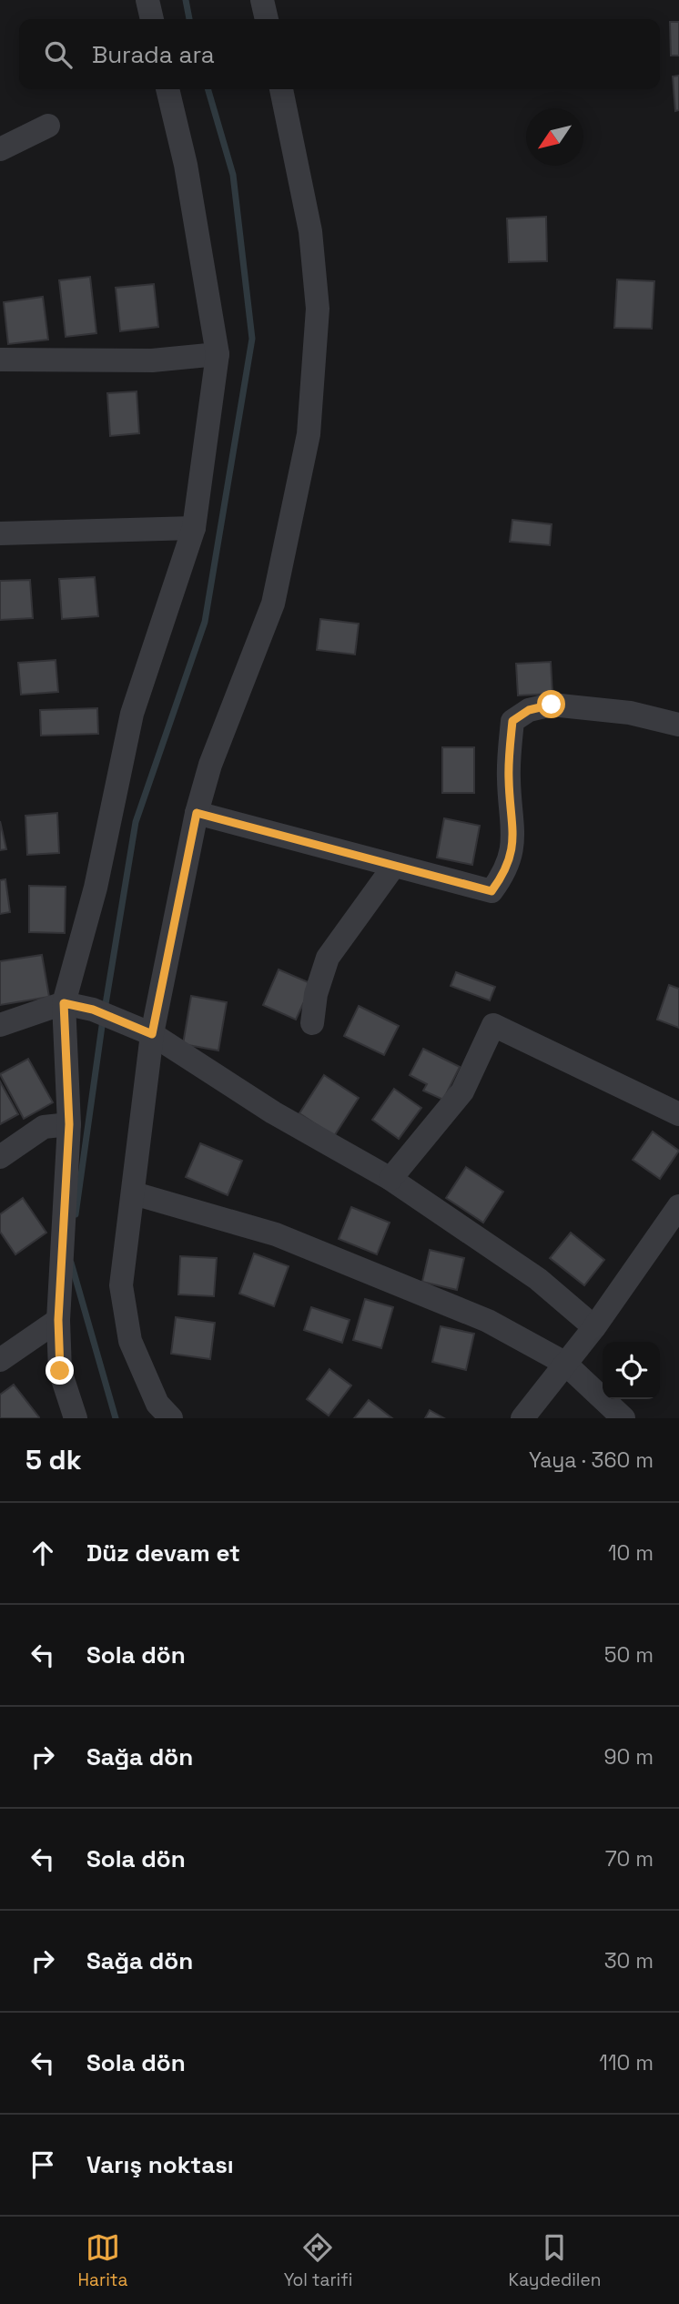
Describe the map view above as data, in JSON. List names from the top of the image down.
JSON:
{
  "north": "bottom left",
  "page": {
    "search": "Burada ara",
    "heading": ["5 dk", "Yaya · 360 m"],
    "list": [
      ["Düz devam et", "10 m"],
      ["Sola dön", "50 m"],
      ["Sağa dön", "90 m"],
      ["Sola dön", "70 m"],
      ["Sağa dön", "30 m"],
      ["Sola dön", "110 m"],
      "Varış noktası"
    ],
    "nav": ["Harita", "Yol tarifi", "Kaydedilen"]
  }
}
